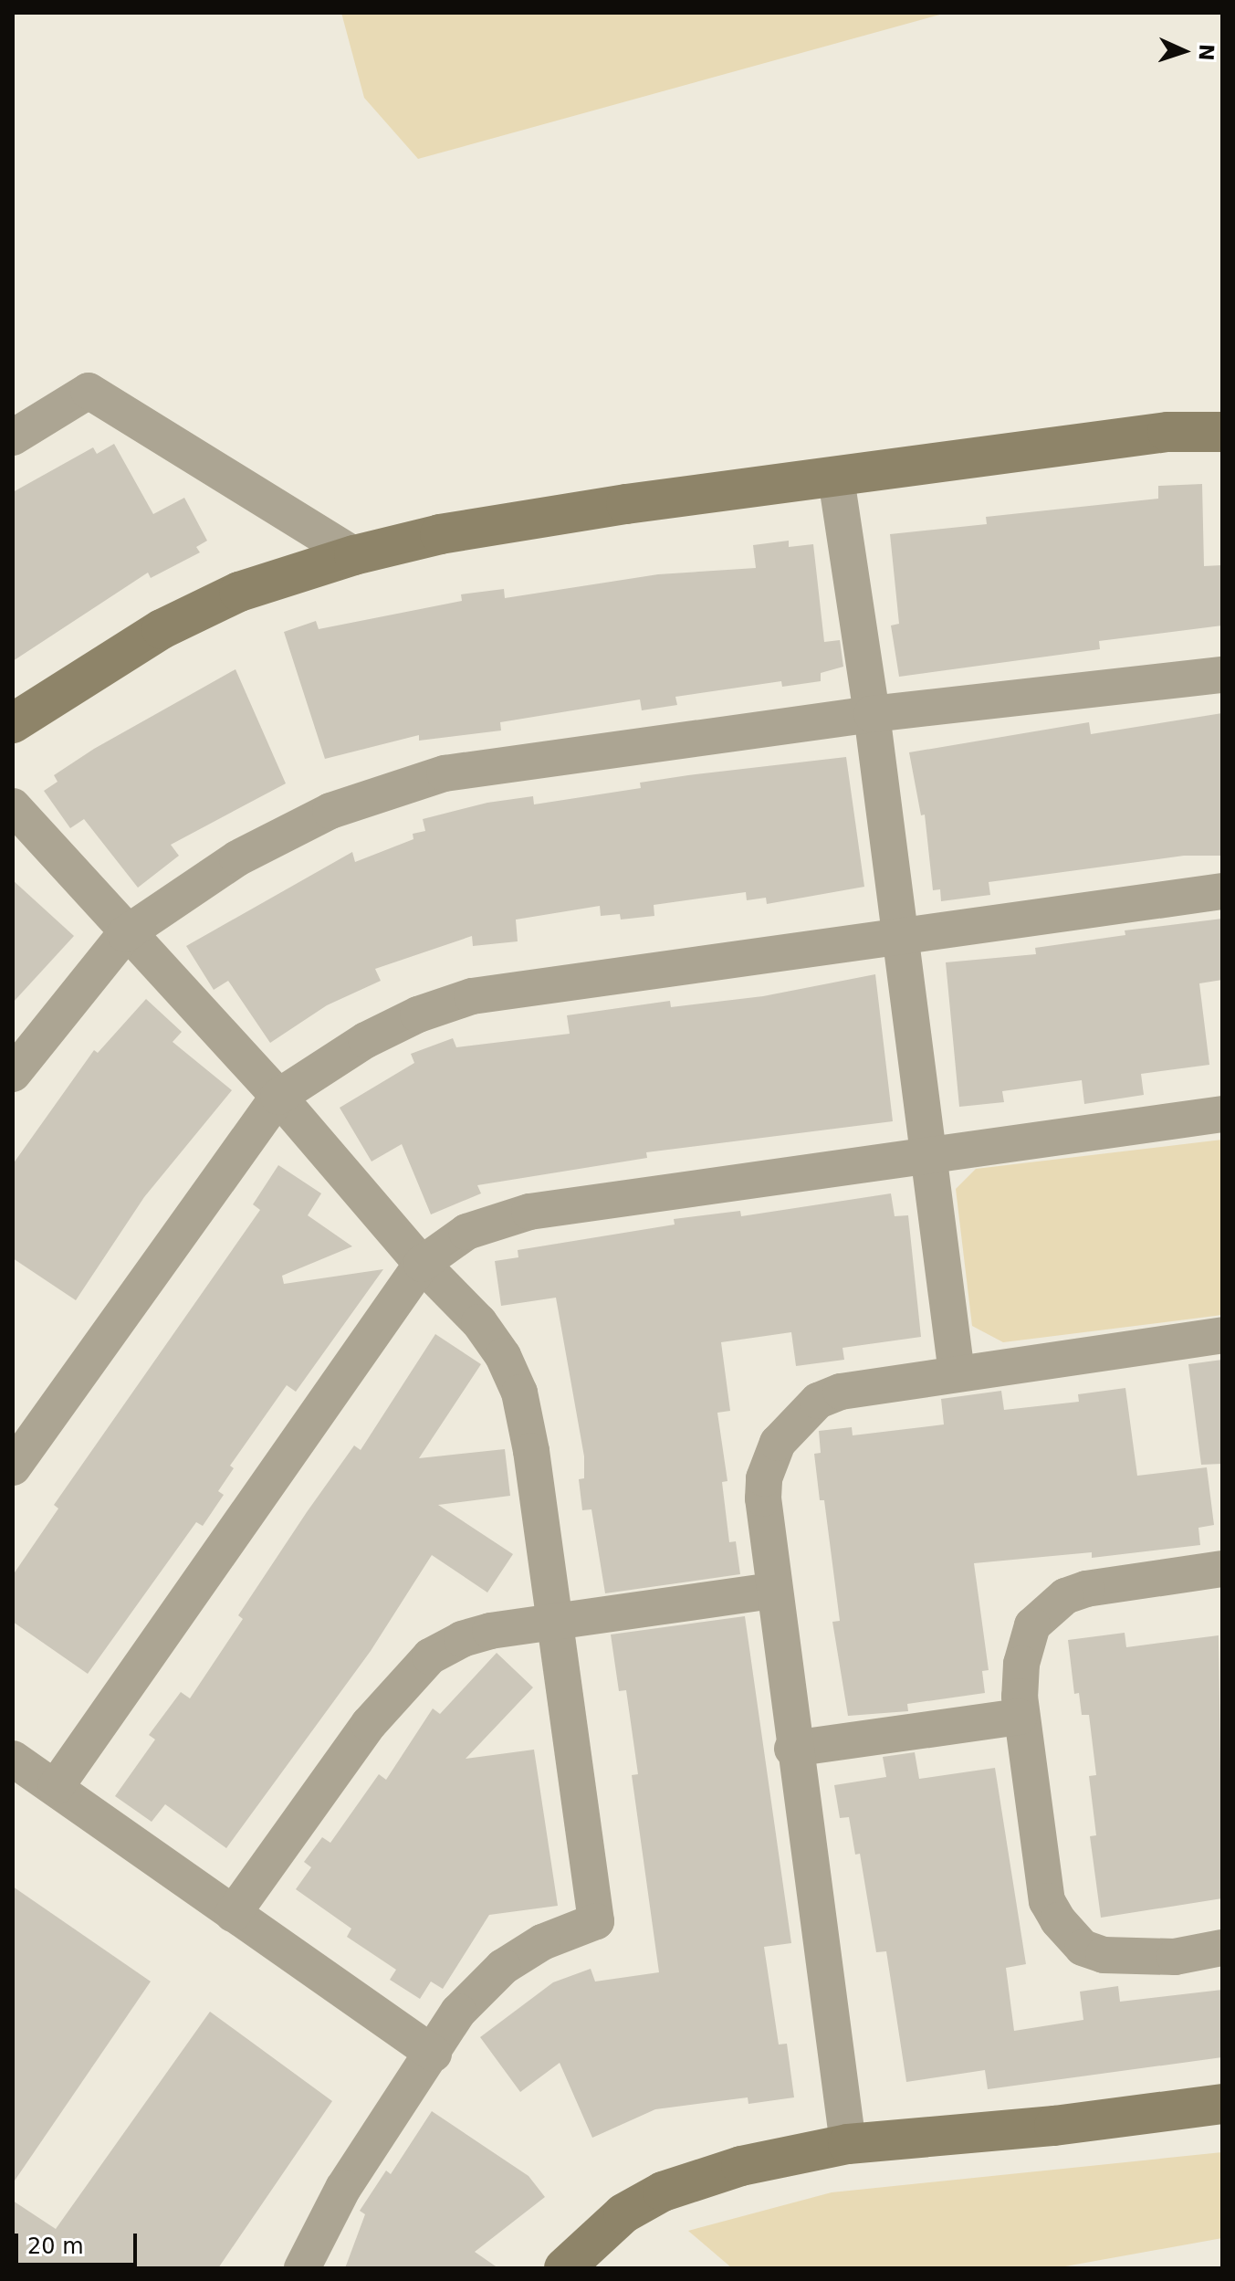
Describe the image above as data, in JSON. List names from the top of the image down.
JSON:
{
  "scale_bar": "20 m",
  "north": "right"
}
